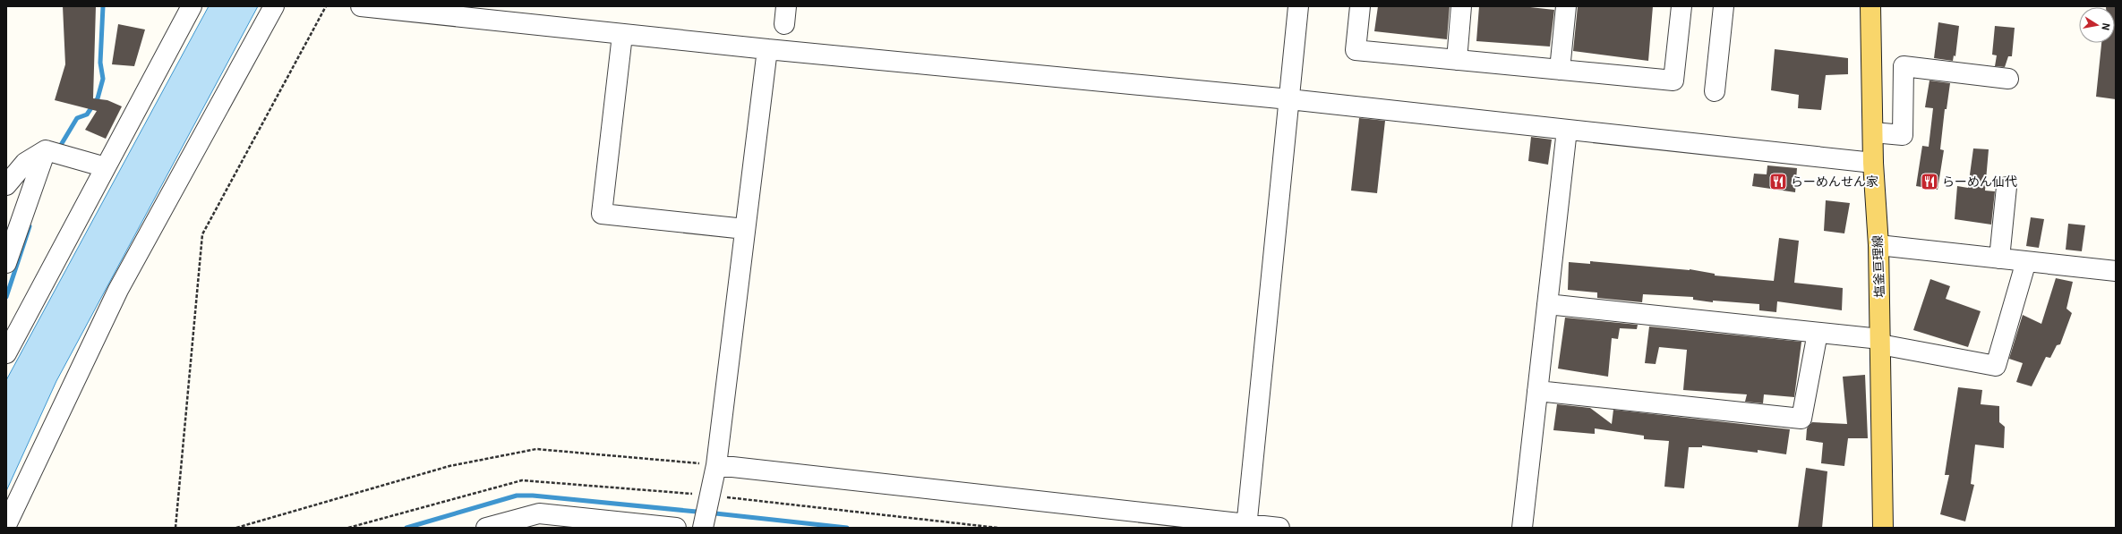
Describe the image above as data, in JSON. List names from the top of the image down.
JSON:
{
  "streets": {
    "main road": ["塩釜亘理線"]
  },
  "places": {
    "restaurant": ["らーめんせん家", "らーめん仙代"]
  },
  "north": "right"
}
